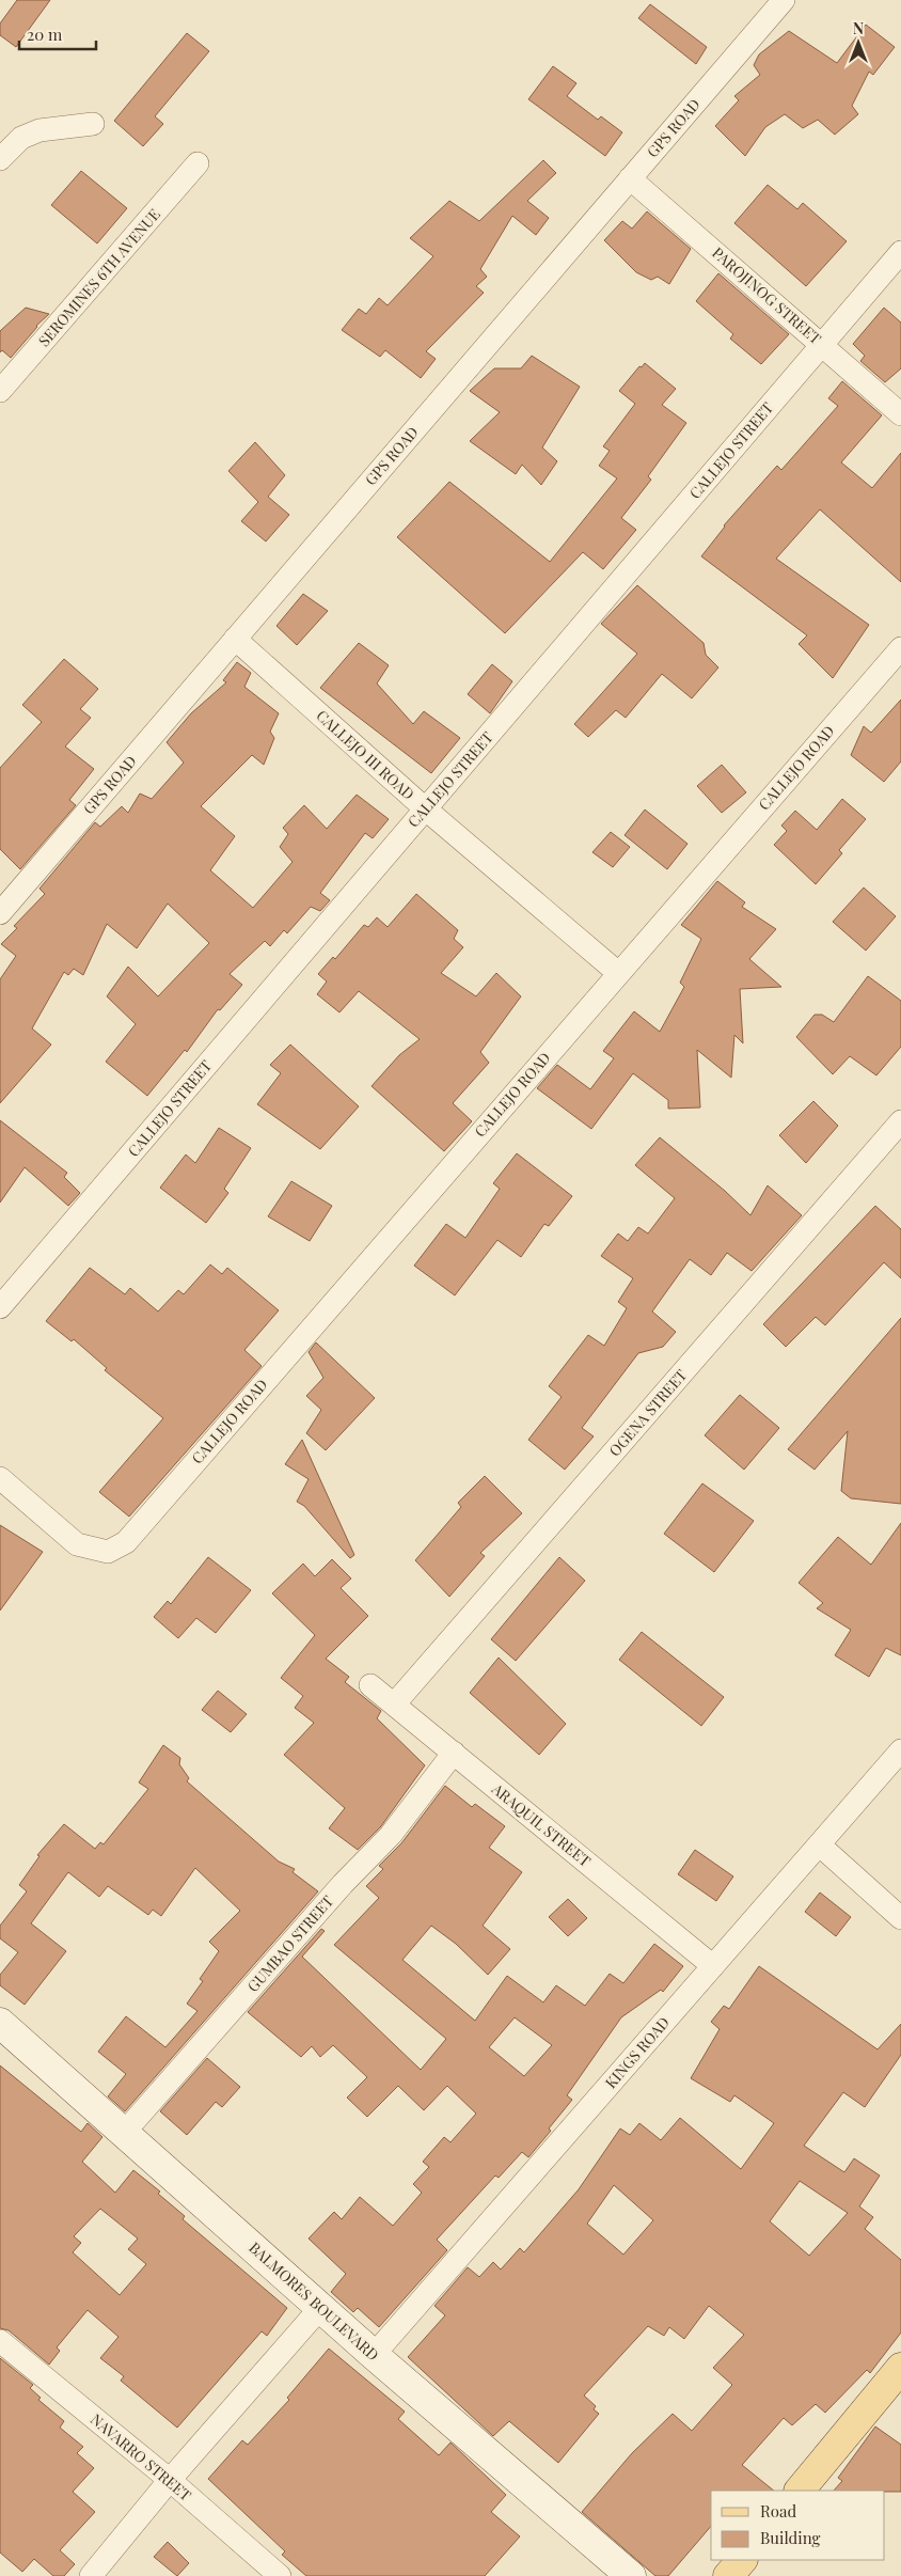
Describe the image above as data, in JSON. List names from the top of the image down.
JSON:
{
  "streets": {
    "main road": ["BALMORES BOULEVARD"],
    "street": [
      "GPS ROAD",
      "SEROMINES 6TH AVENUE",
      "PAROJINOG STREET",
      "CALLEJO STREET",
      "CALLEJO III ROAD",
      "CALLEJO ROAD",
      "OGENA STREET",
      "ARAQUIL STREET",
      "GUMBAO STREET",
      "KINGS ROAD",
      "NAVARRO STREET"
    ]
  },
  "crossings": [
    ["GPS ROAD", "PAROJINOG STREET"],
    ["GPS ROAD", "CALLEJO III ROAD"],
    ["PAROJINOG STREET", "CALLEJO STREET"],
    ["CALLEJO STREET", "CALLEJO III ROAD"],
    ["CALLEJO III ROAD", "CALLEJO ROAD"],
    ["OGENA STREET", "ARAQUIL STREET"],
    ["ARAQUIL STREET", "GUMBAO STREET"],
    ["ARAQUIL STREET", "KINGS ROAD"],
    ["GUMBAO STREET", "BALMORES BOULEVARD"],
    ["KINGS ROAD", "BALMORES BOULEVARD"]
  ],
  "legend": ["Road", "Building"],
  "scale_bar": "20 m",
  "north": "top"
}
